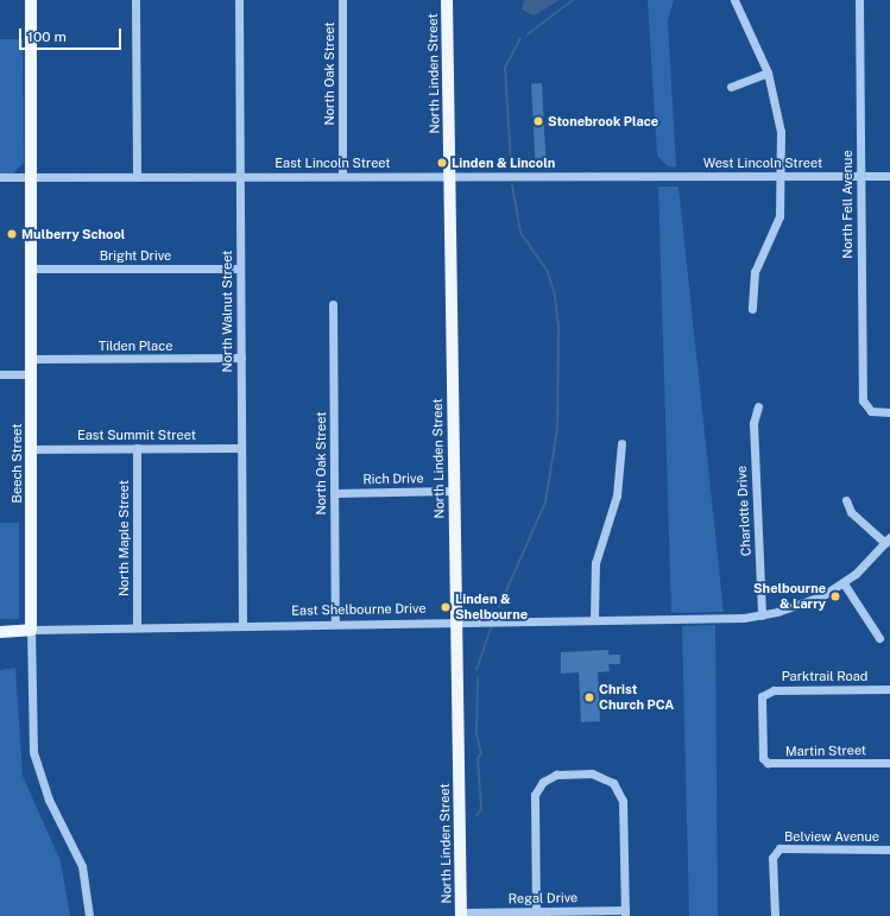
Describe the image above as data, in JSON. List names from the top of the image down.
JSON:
{
  "streets": {
    "main road": ["North Linden Street", "Beech Street"],
    "street": [
      "North Oak Street",
      "East Lincoln Street",
      "West Lincoln Street",
      "North Fell Avenue",
      "Bright Drive",
      "North Walnut Street",
      "Tilden Place",
      "East Summit Street",
      "Rich Drive",
      "Charlotte Drive",
      "North Maple Street",
      "East Shelbourne Drive",
      "Parktrail Road",
      "Martin Street",
      "Belview Avenue",
      "Regal Drive"
    ]
  },
  "crossings": [
    ["North Oak Street", "East Lincoln Street"],
    ["North Oak Street", "Rich Drive"],
    ["North Oak Street", "East Shelbourne Drive"],
    ["North Linden Street", "East Lincoln Street"],
    ["North Linden Street", "Rich Drive"],
    ["North Linden Street", "East Shelbourne Drive"],
    ["North Linden Street", "Regal Drive"],
    ["East Lincoln Street", "West Lincoln Street"],
    ["East Lincoln Street", "North Walnut Street"],
    ["East Lincoln Street", "Beech Street"],
    ["West Lincoln Street", "North Fell Avenue"],
    ["Bright Drive", "North Walnut Street"],
    ["Bright Drive", "Beech Street"],
    ["North Walnut Street", "Tilden Place"],
    ["North Walnut Street", "East Summit Street"],
    ["North Walnut Street", "East Shelbourne Drive"],
    ["Tilden Place", "Beech Street"],
    ["East Summit Street", "Beech Street"],
    ["East Summit Street", "North Maple Street"],
    ["Beech Street", "East Shelbourne Drive"],
    ["Charlotte Drive", "East Shelbourne Drive"],
    ["North Maple Street", "East Shelbourne Drive"],
    ["Parktrail Road", "Martin Street"]
  ],
  "places": [
    "Stonebrook Place",
    "Linden & Lincoln",
    "Mulberry School",
    "Shelbourne & Larry",
    "Linden & Shelbourne",
    "Christ Church PCA"
  ],
  "scale_bar": "100 m"
}
